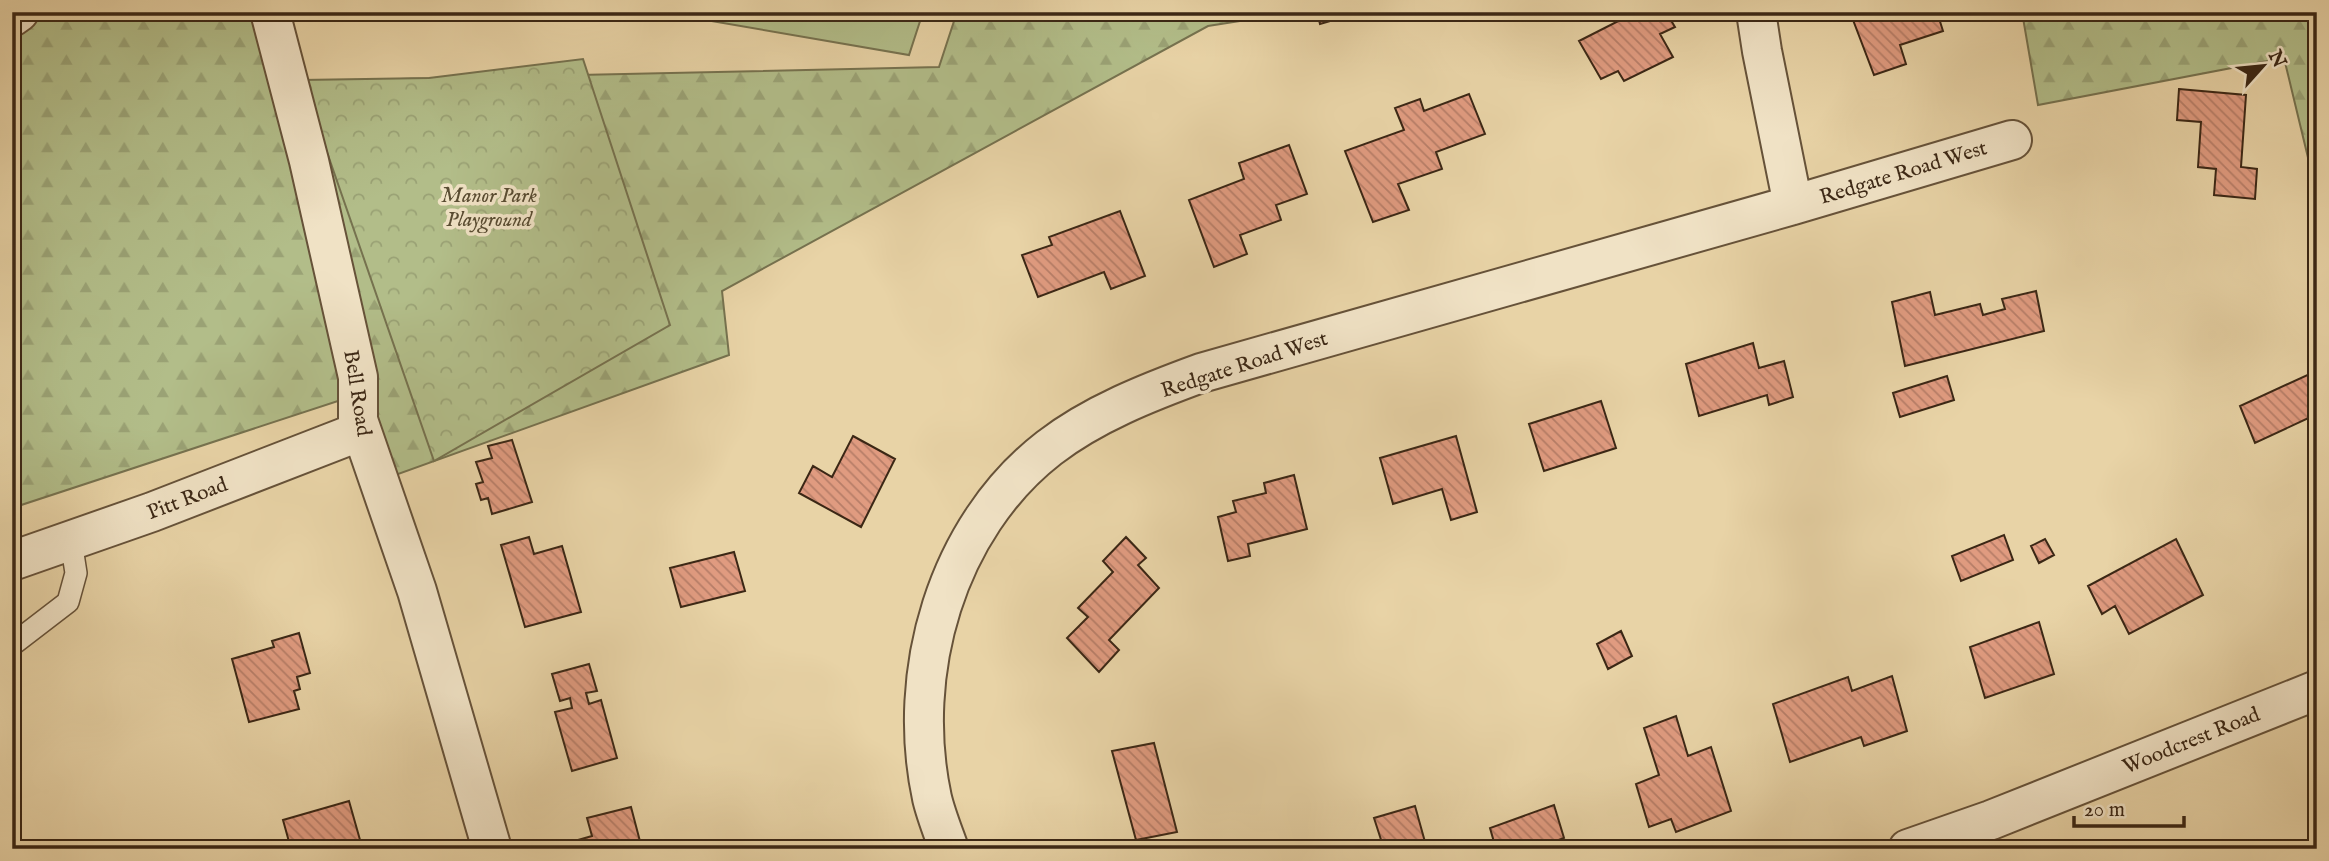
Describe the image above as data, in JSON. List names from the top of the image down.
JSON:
{
  "streets": {
    "street": [
      "Redgate Road West",
      "Bell Road",
      "Pitt Road",
      "Woodcrest Road"
    ]
  },
  "crossings": [
    ["Bell Road", "Pitt Road"]
  ],
  "parks": ["Manor Park Playground"],
  "scale_bar": "20 m",
  "north": "top right"
}
